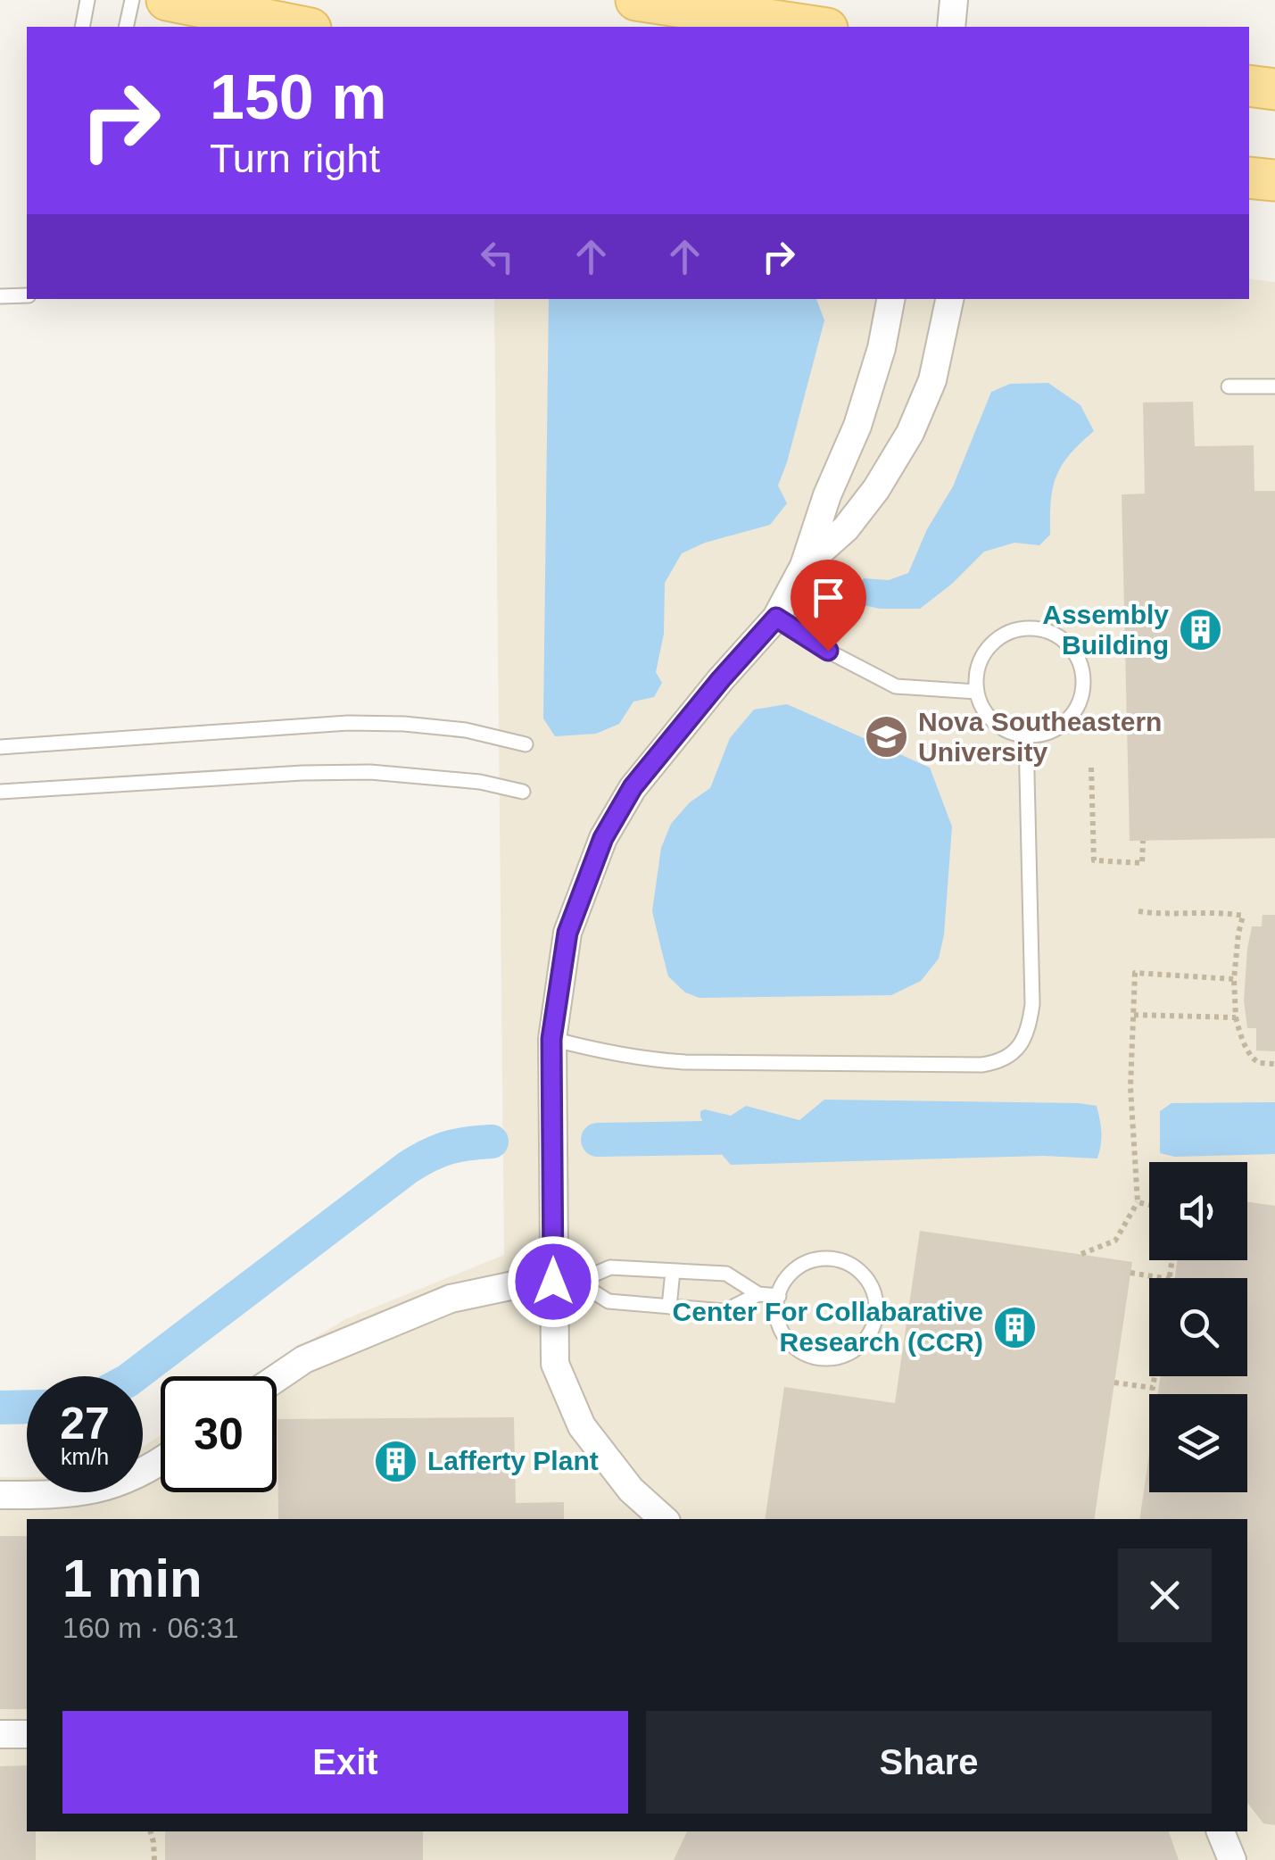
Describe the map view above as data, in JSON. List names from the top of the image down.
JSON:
{
  "places": {
    "building": ["Assembly Building", "Center For Collabarative Research (CCR)", "Lafferty Plant"],
    "school or university": ["Nova Southeastern University"]
  },
  "page": {
    "turn": ["150 m", "Turn right"],
    "speed": "27 km/h",
    "limit": "30",
    "heading": ["1 min", "160 m · 06:31"],
    "buttons": ["Exit", "Share"]
  }
}
